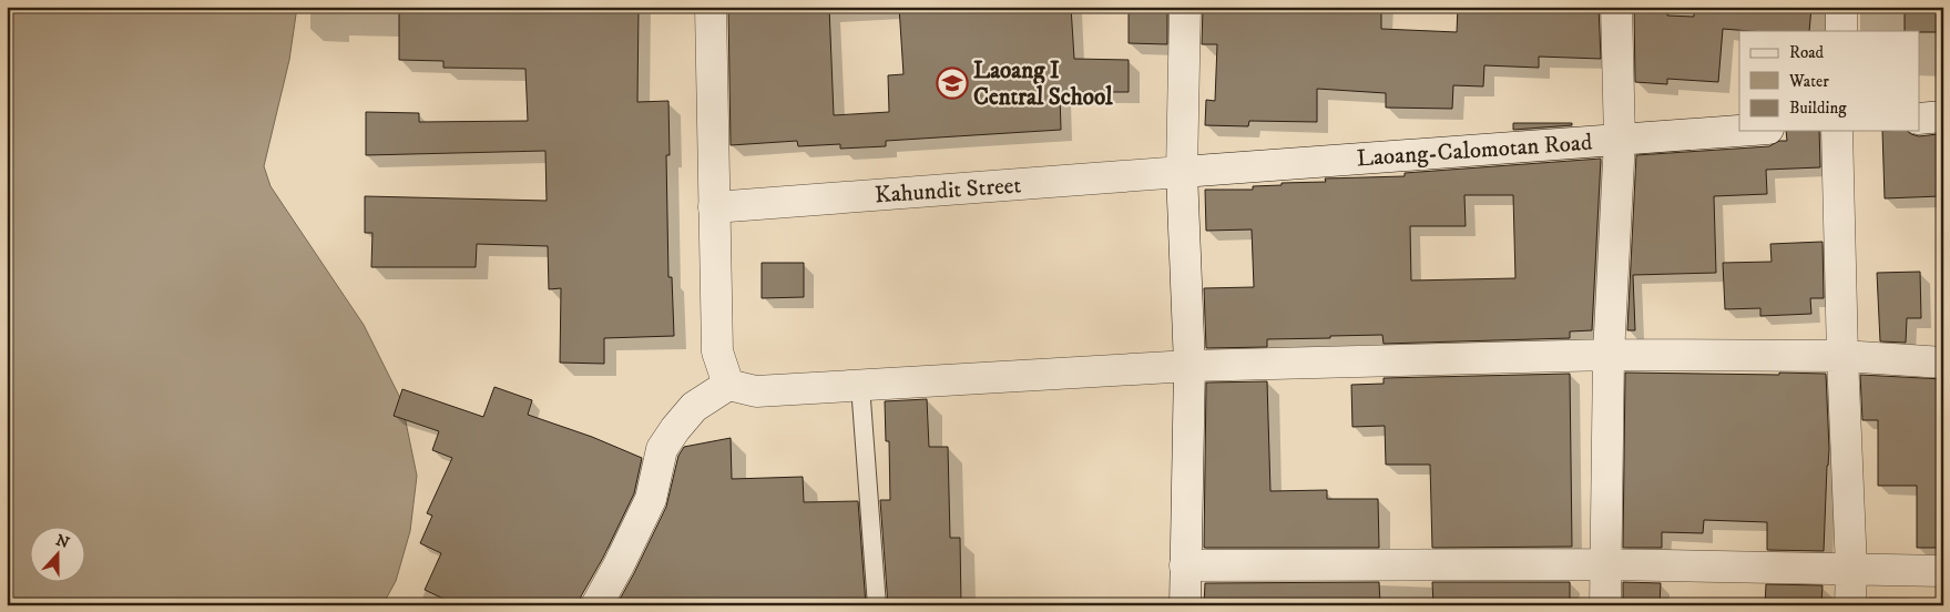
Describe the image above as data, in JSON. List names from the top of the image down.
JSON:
{
  "streets": {
    "street": ["Laoang-Calomotan Road", "Kahundit Street"]
  },
  "crossings": [
    ["Laoang-Calomotan Road", "Kahundit Street"]
  ],
  "places": {
    "school or university": ["Laoang I Central School"]
  },
  "legend": ["Road", "Water", "Building"],
  "north": "top"
}
